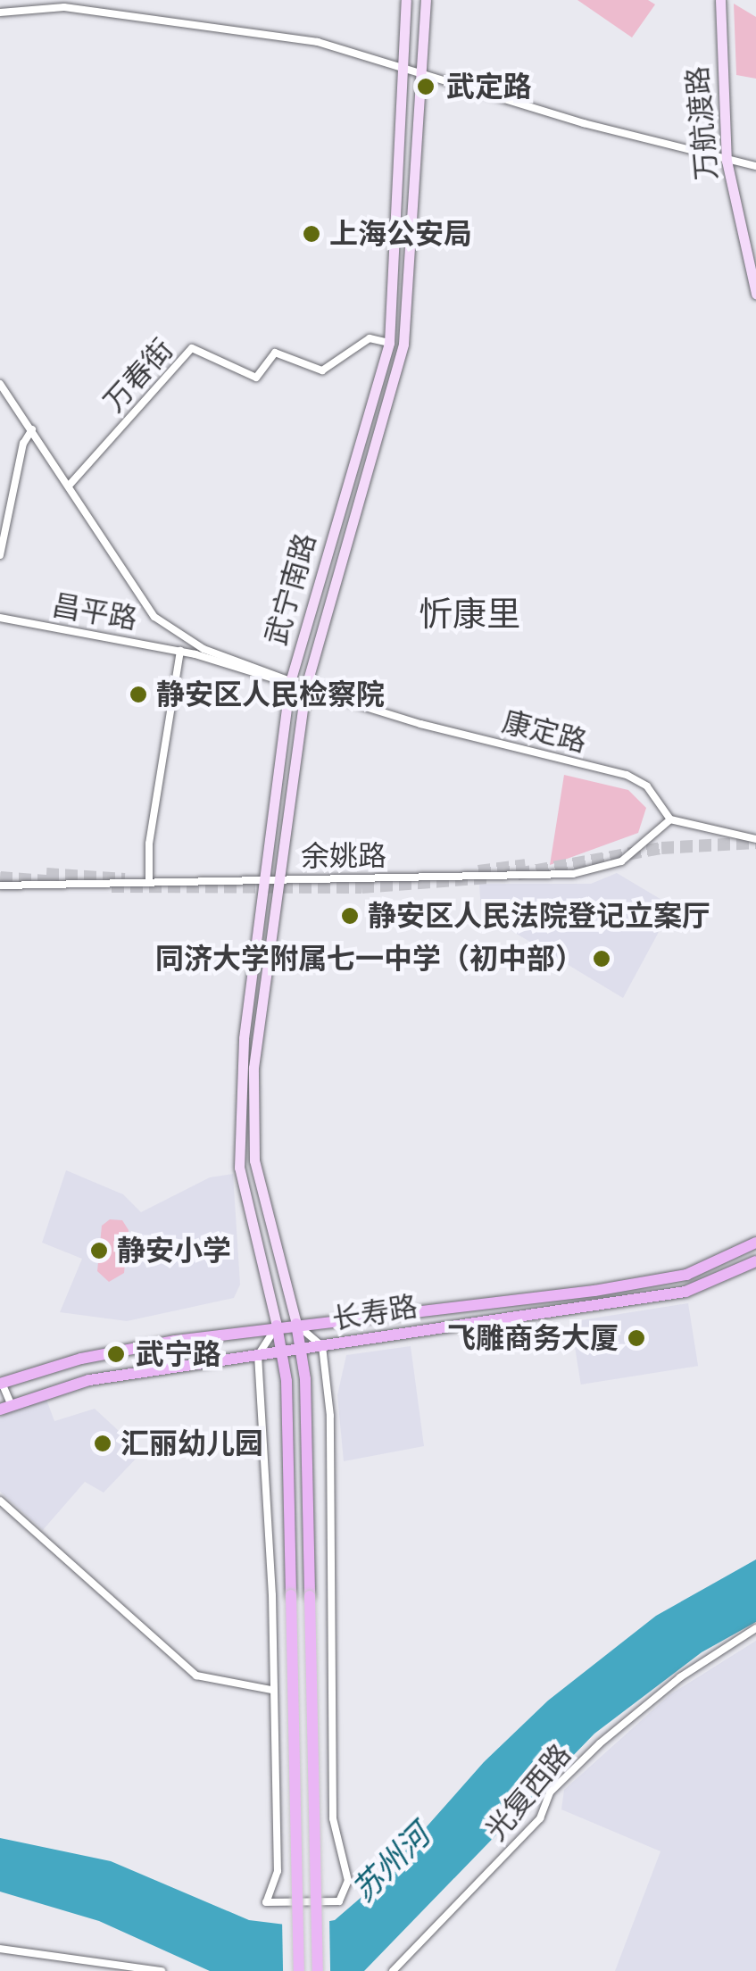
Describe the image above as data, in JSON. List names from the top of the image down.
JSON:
{
  "streets": {
    "main road": ["万航渡路", "武宁南路", "长寿路"],
    "street": [
      "万春街",
      "昌平路",
      "康定路",
      "余姚路",
      "光复西路"
    ]
  },
  "crossings": [
    ["万春街", "武宁南路"],
    ["万春街", "康定路"],
    ["武宁南路", "康定路"],
    ["武宁南路", "余姚路"],
    ["武宁南路", "长寿路"],
    ["昌平路", "康定路"],
    ["康定路", "余姚路"]
  ],
  "districts": ["忻康里"],
  "water": ["苏州河"],
  "places": [
    "武定路",
    "上海公安局",
    "静安区人民检察院",
    "静安区人民法院登记立案厅",
    "同济大学附属七一中学（初中部）",
    "静安小学",
    "飞雕商务大厦",
    "武宁路",
    "汇丽幼儿园"
  ]
}
